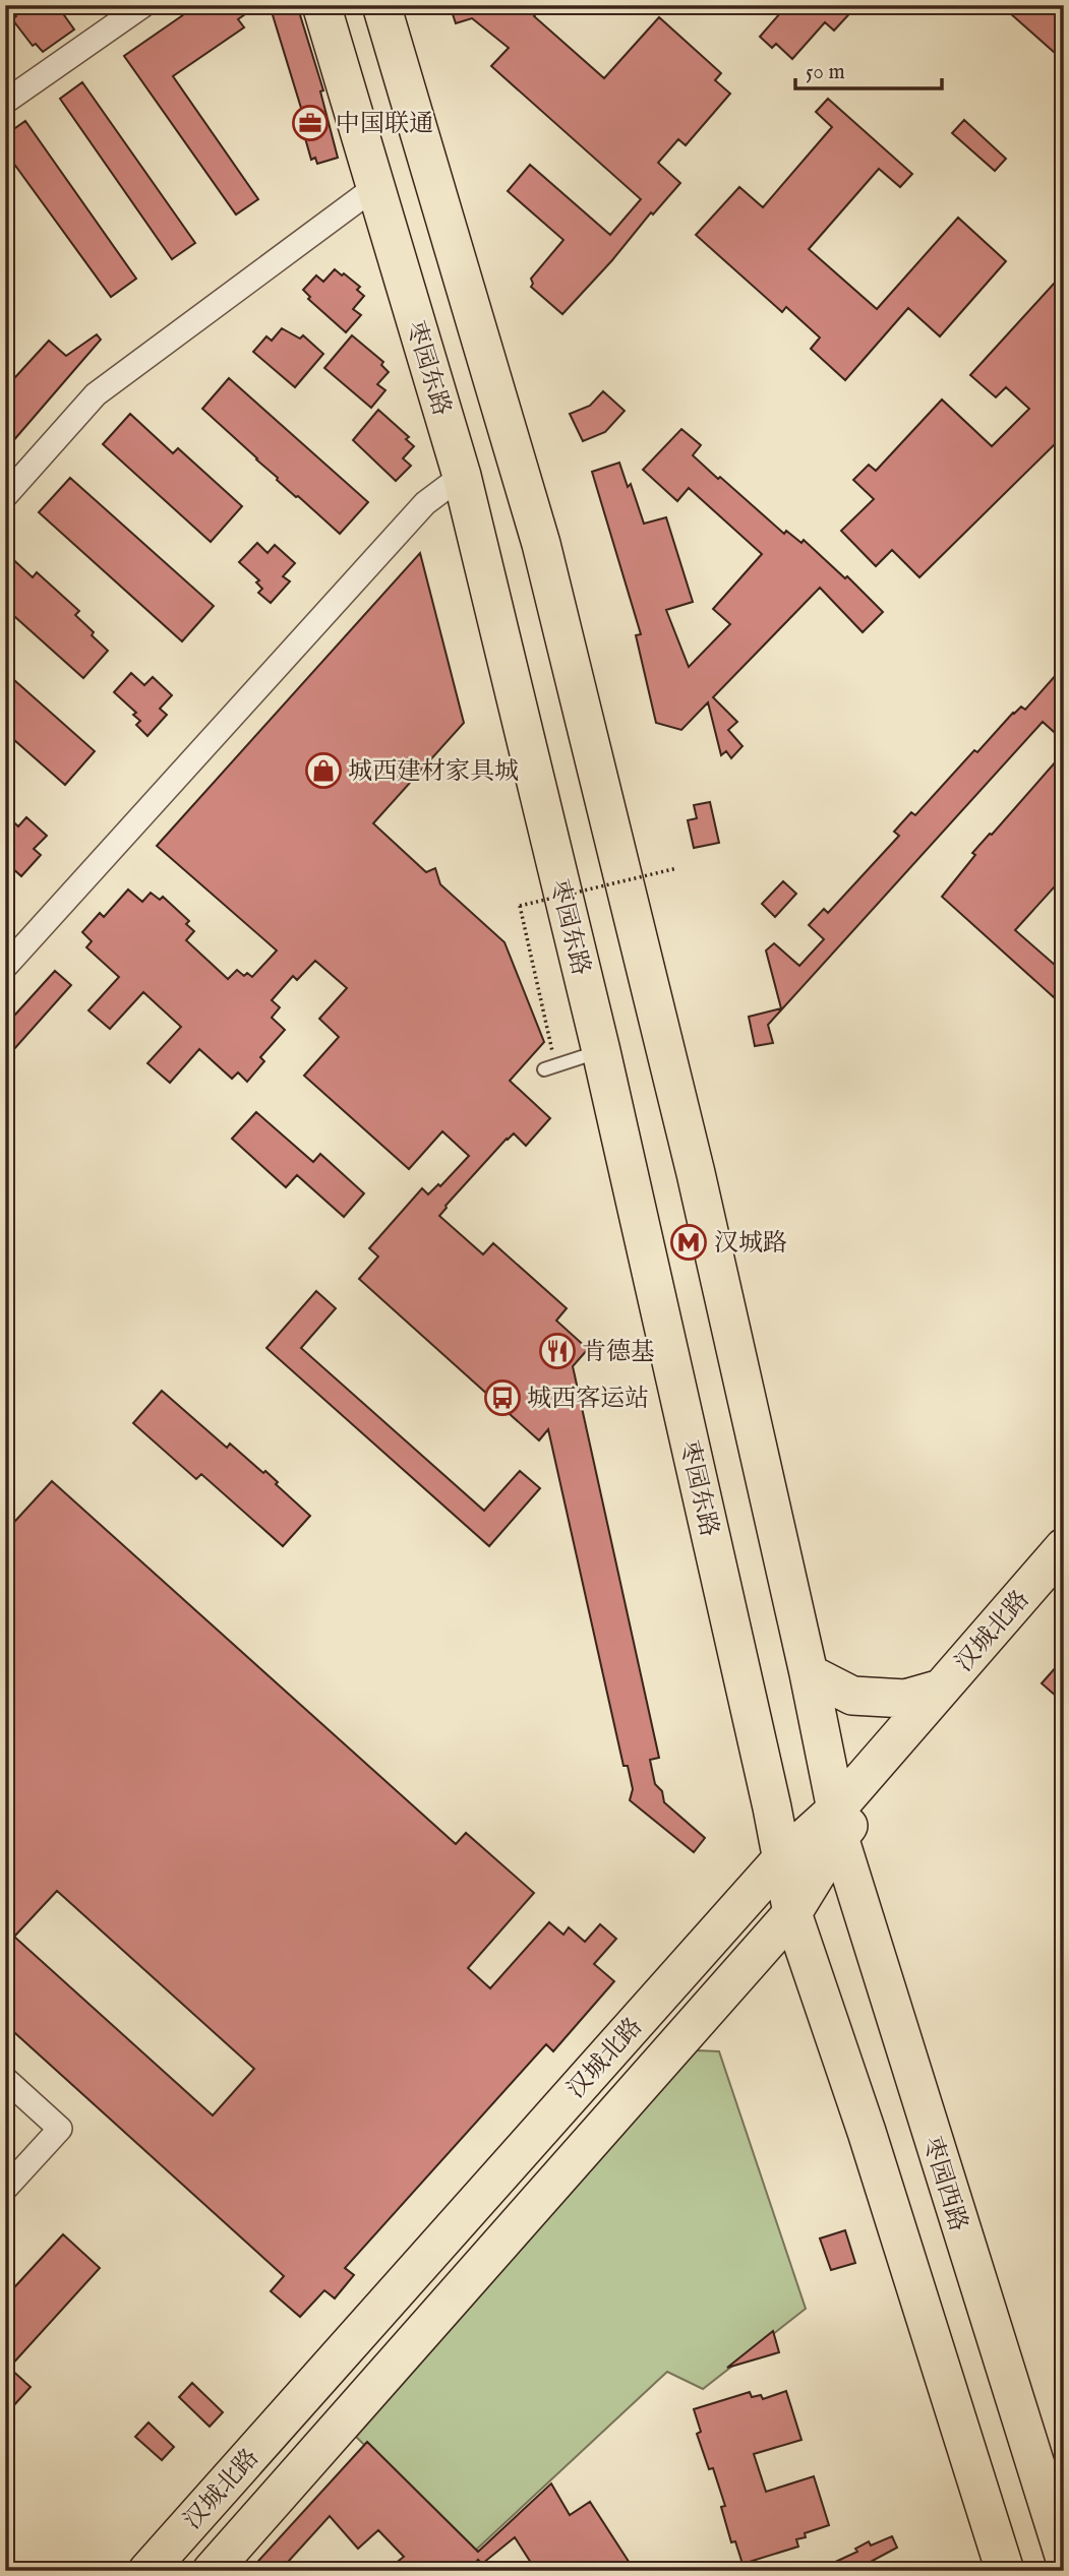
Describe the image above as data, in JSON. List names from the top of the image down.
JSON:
{
  "streets": {
    "main road": ["枣园东路", "汉城北路", "枣园西路"]
  },
  "crossings": [
    ["枣园东路", "汉城北路"],
    ["汉城北路", "枣园西路"]
  ],
  "places": {
    "office": ["中国联通"],
    "shop": ["城西建材家具城"],
    "metro station": ["汉城路"],
    "restaurant": ["肯德基"],
    "bus stop": ["城西客运站"]
  },
  "scale_bar": "50 m"
}
